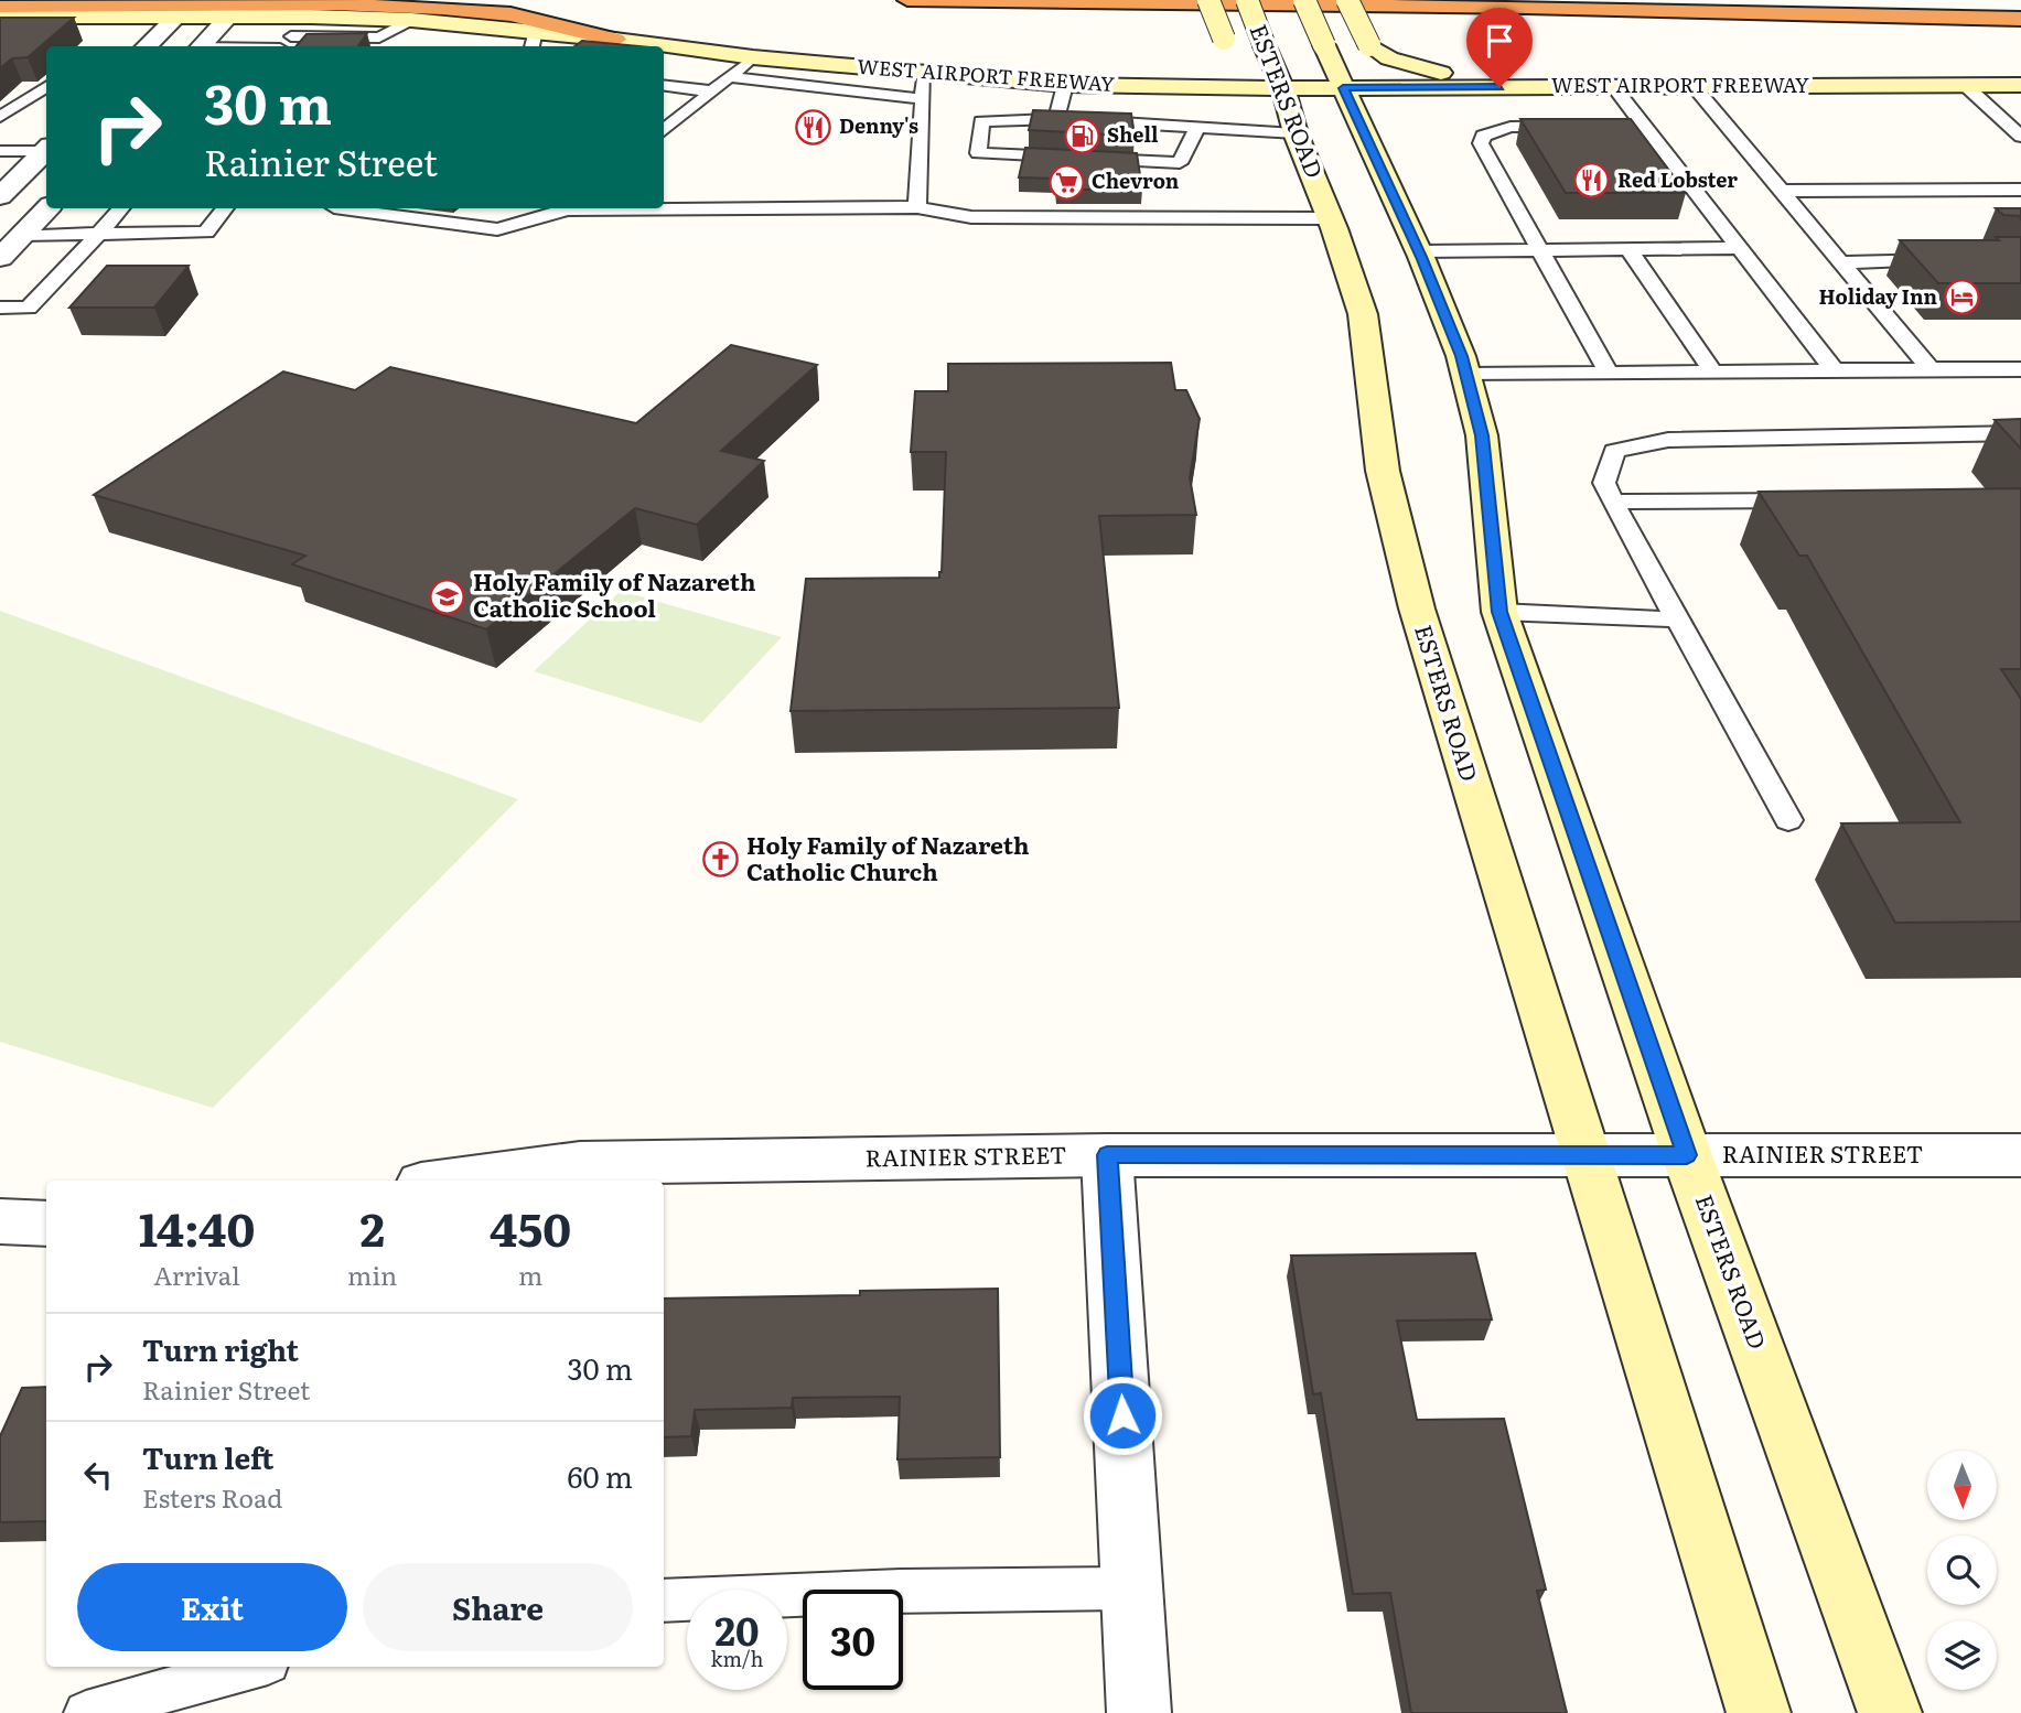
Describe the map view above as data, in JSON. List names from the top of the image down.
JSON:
{
  "streets": {
    "main road": ["WEST AIRPORT FREEWAY", "ESTERS ROAD"],
    "street": ["RAINIER STREET"]
  },
  "crossings": [
    ["WEST AIRPORT FREEWAY", "ESTERS ROAD"],
    ["ESTERS ROAD", "RAINIER STREET"]
  ],
  "places": {
    "restaurant": ["Denny's", "Red Lobster"],
    "fuel station": ["Shell"],
    "supermarket": ["Chevron"],
    "hotel": ["Holiday Inn"],
    "school or university": ["Holy Family of Nazareth Catholic School"],
    "church": ["Holy Family of Nazareth Catholic Church"]
  },
  "north": "bottom",
  "page": {
    "turn": ["30 m", "Rainier Street"],
    "eta": [
      "14:40",
      "Arrival",
      "2",
      "min",
      "450",
      "m"
    ],
    "list": [
      {
        "name": "Turn right",
        "note": "Rainier Street",
        "value": "30 m"
      },
      {
        "name": "Turn left",
        "note": "Esters Road",
        "value": "60 m"
      }
    ],
    "buttons": ["Exit", "Share"],
    "speed": "20 km/h",
    "limit": "30"
  }
}
